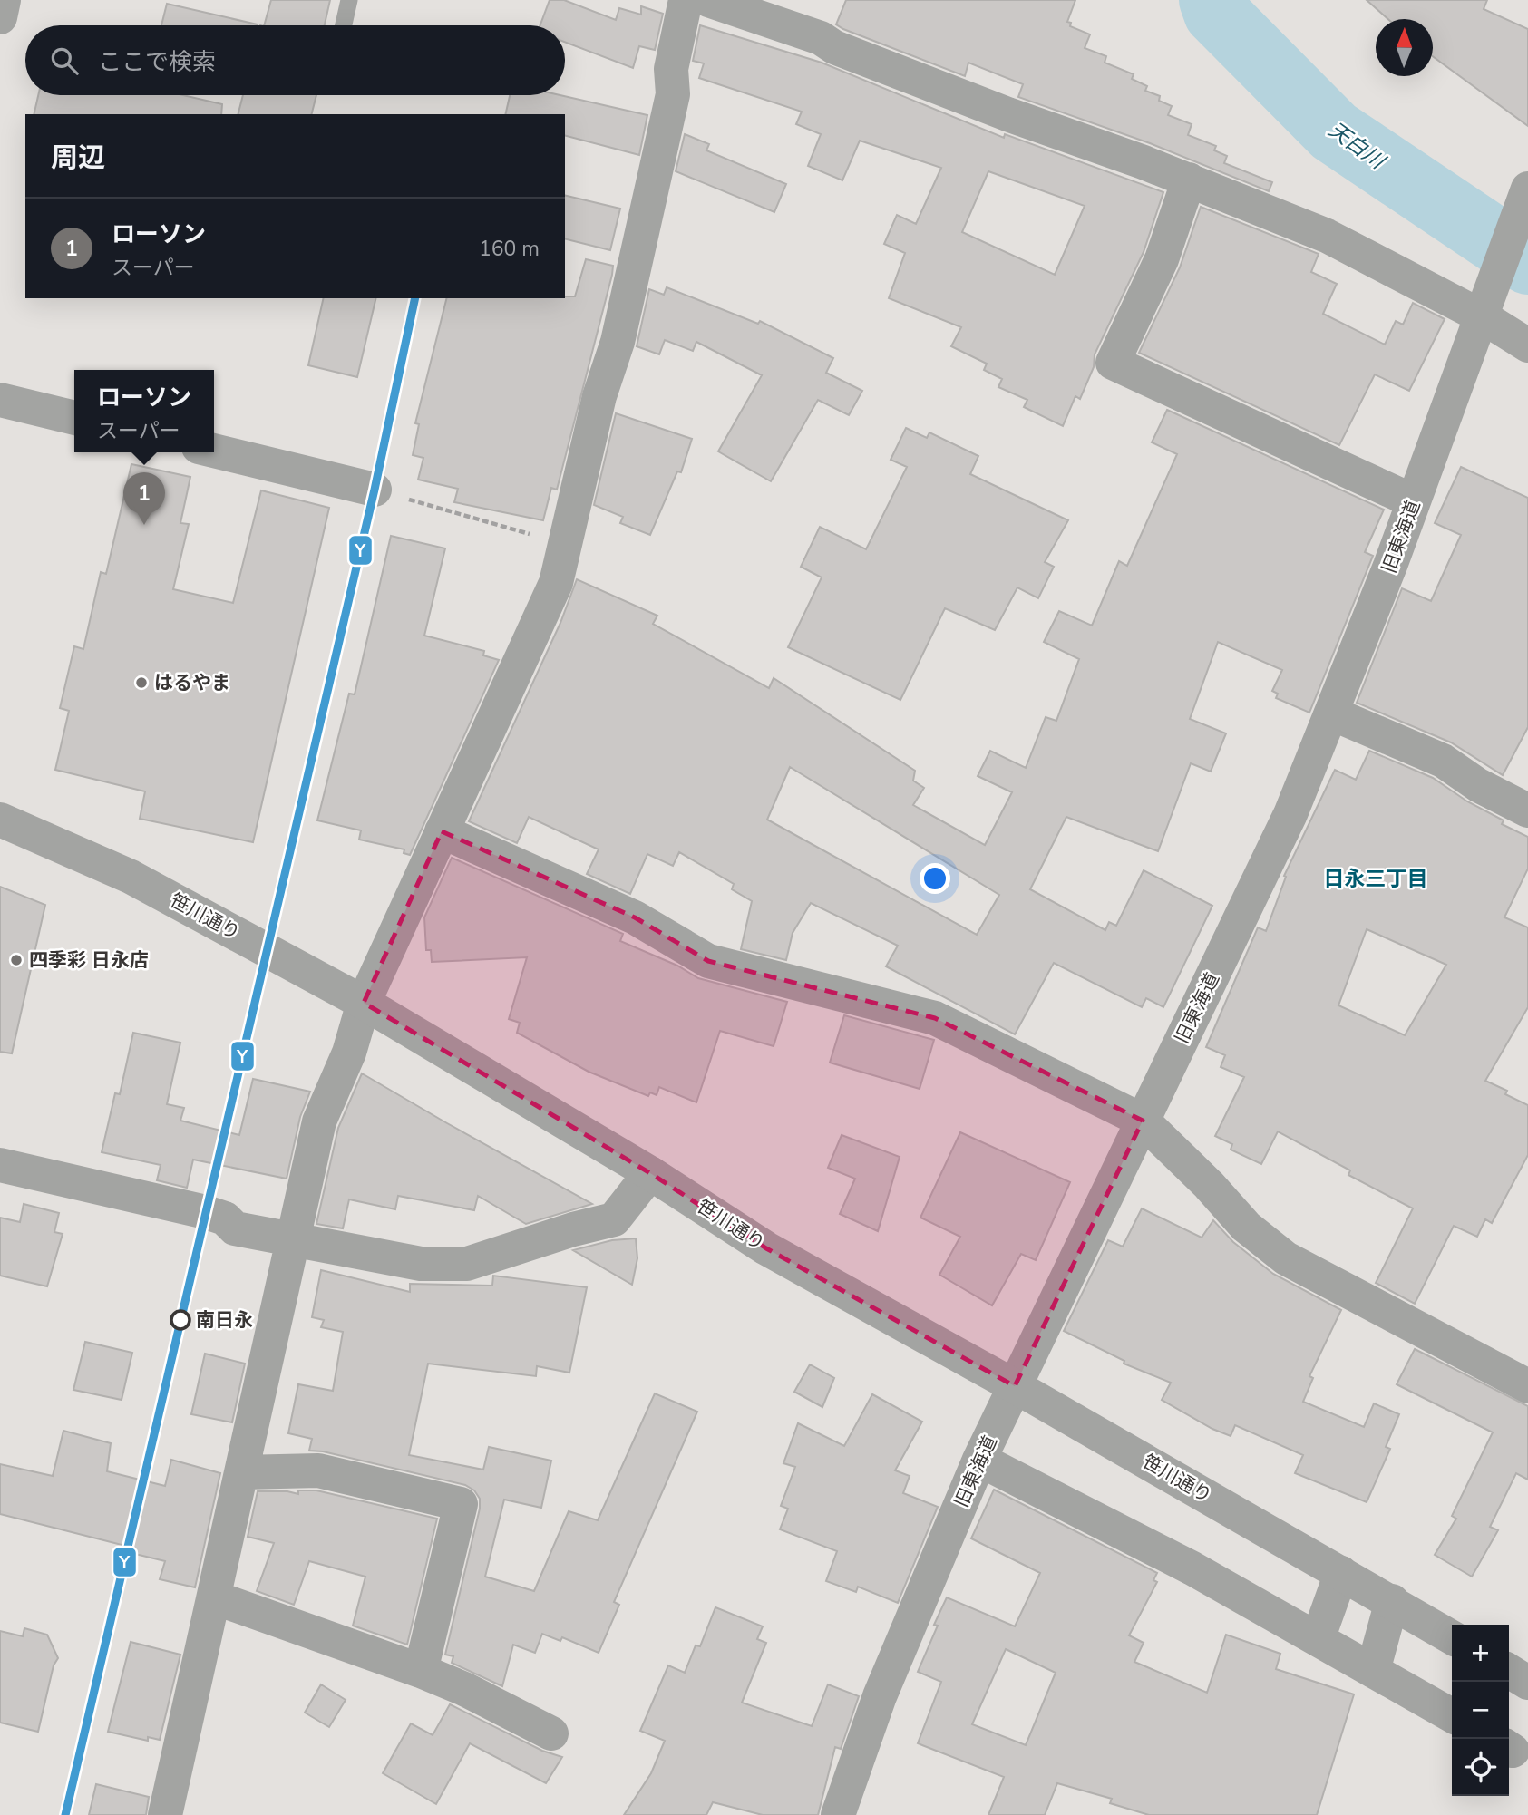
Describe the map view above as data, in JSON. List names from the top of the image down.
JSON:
{
  "streets": {
    "street": ["旧東海道", "笹川通り"]
  },
  "crossings": [
    ["旧東海道", "笹川通り"]
  ],
  "districts": ["日永三丁目"],
  "water": ["天白川"],
  "places": ["はるやま", "四季彩 日永店", "南日永"],
  "lines": ["transit line Y"],
  "north": "top",
  "page": {
    "search": "ここで検索",
    "heading": "周辺",
    "list": [
      {
        "mark": "1",
        "name": "ローソン",
        "note": "スーパー",
        "value": "160 m"
      }
    ],
    "popup": ["ローソン", "スーパー"],
    "pins": "1",
    "map_buttons": ["+", "−"]
  }
}
